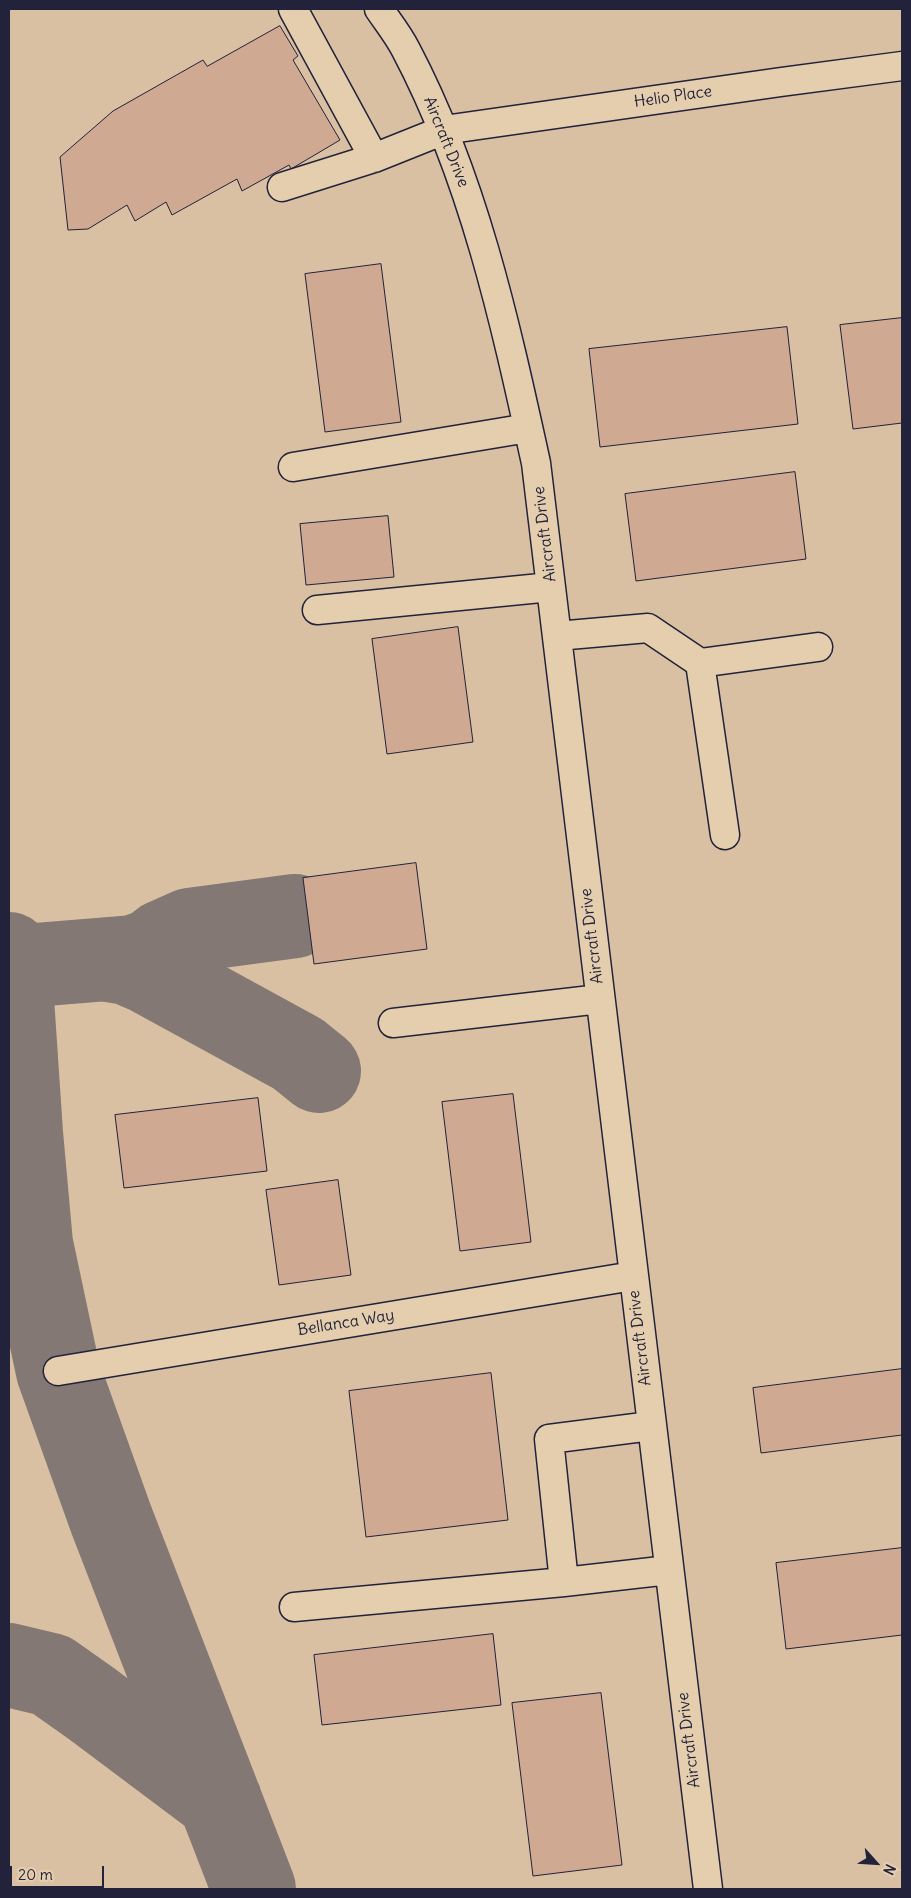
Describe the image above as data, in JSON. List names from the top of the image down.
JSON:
{
  "streets": {
    "street": ["Helio Place", "Aircraft Drive", "Bellanca Way"]
  },
  "crossings": [
    ["Helio Place", "Aircraft Drive"],
    ["Aircraft Drive", "Bellanca Way"]
  ],
  "scale_bar": "20 m",
  "north": "bottom right"
}
